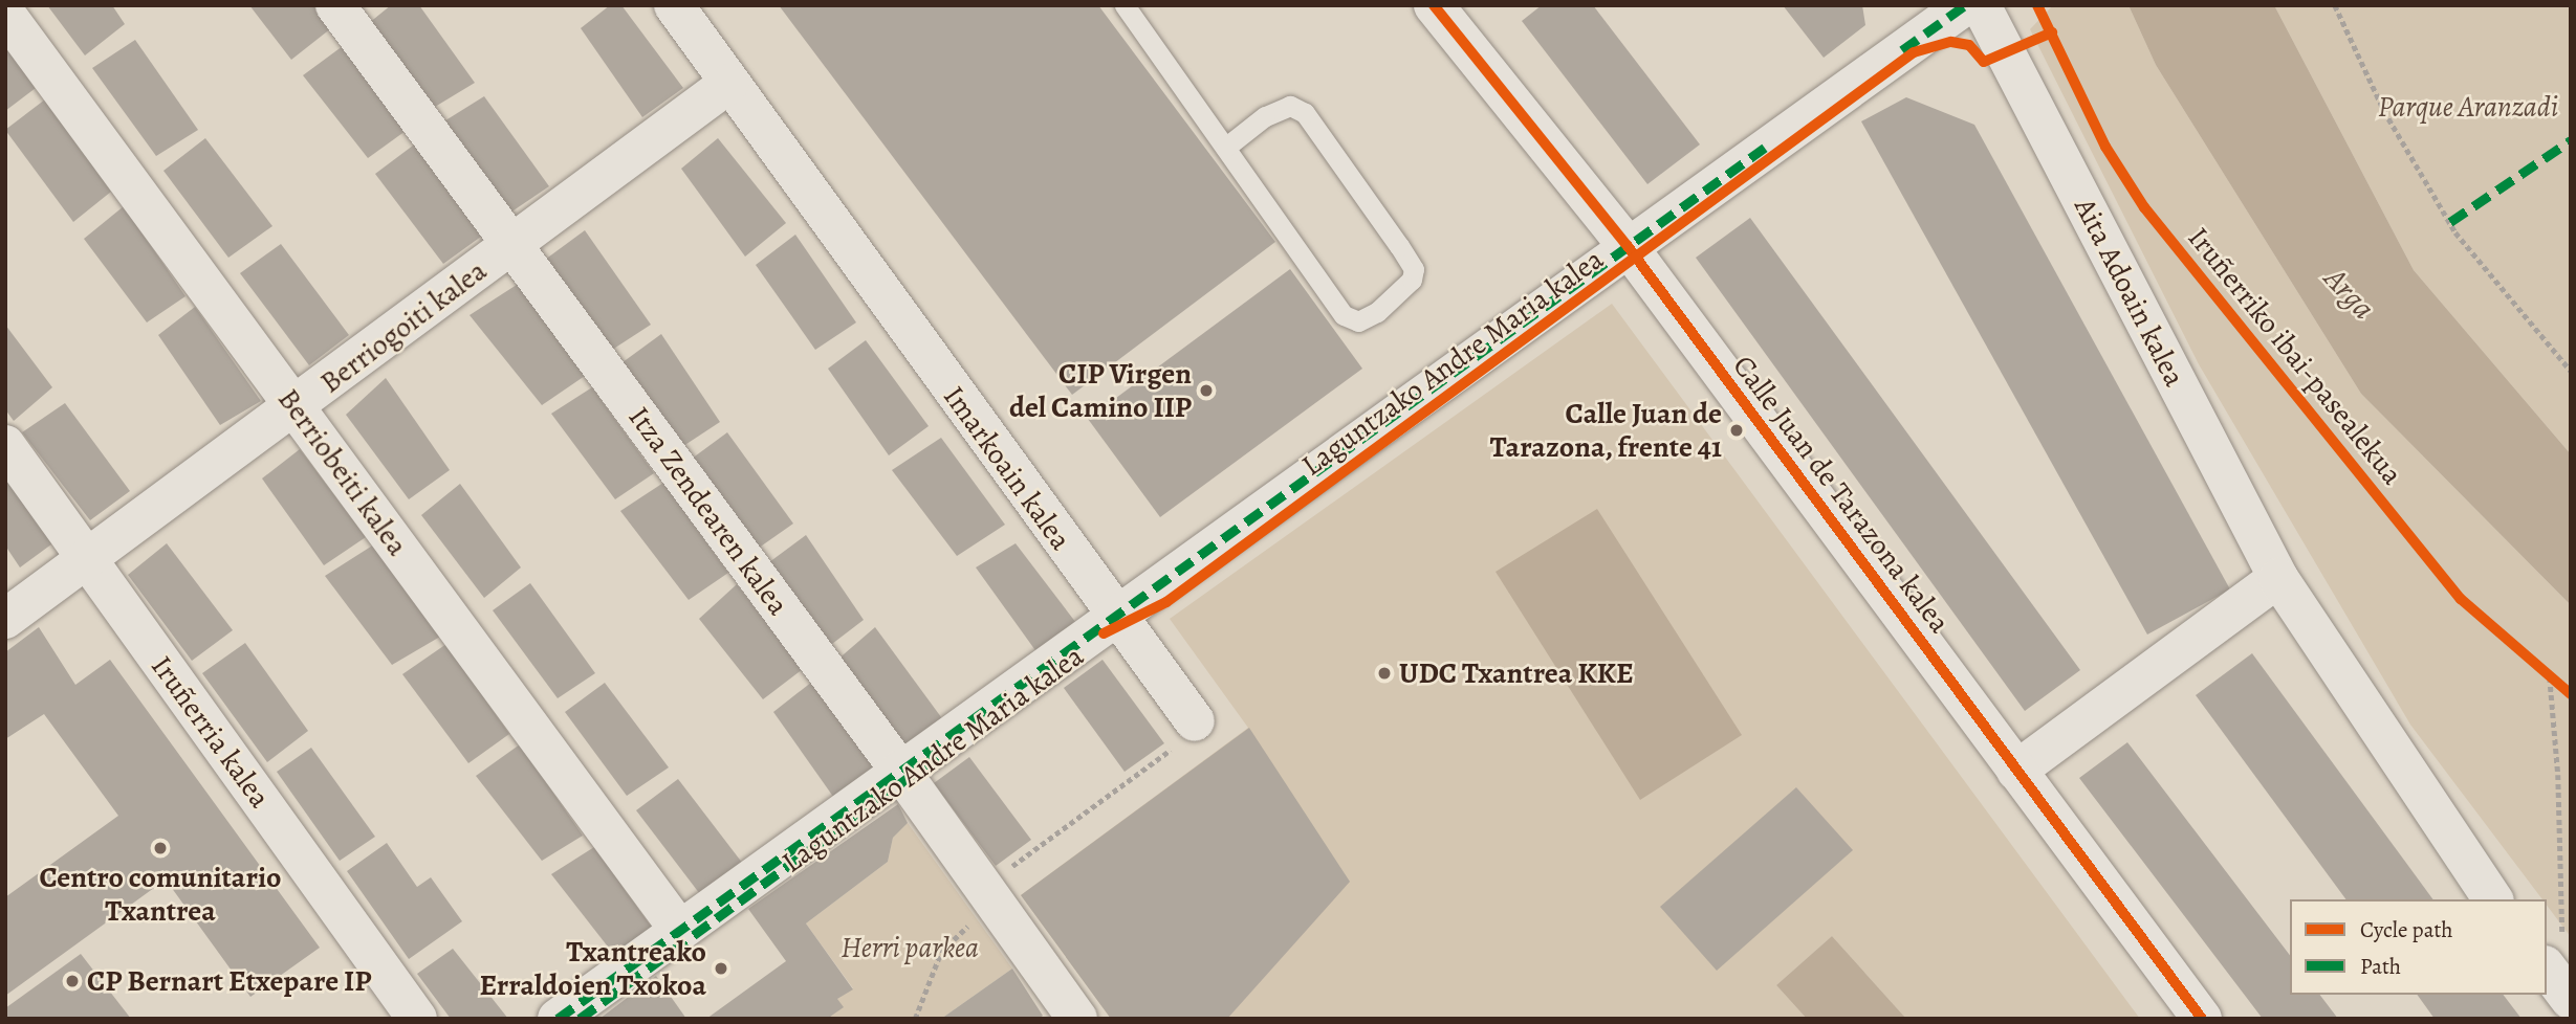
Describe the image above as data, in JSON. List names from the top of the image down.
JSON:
{
  "streets": {
    "street": [
      "Aita Adoain kalea",
      "Berriogoiti kalea",
      "Laguntzako Andre Maria kalea",
      "Imarkoain kalea",
      "Berriobeiti kalea",
      "Calle Juan de Tarazona kalea",
      "Itza Zendearen kalea",
      "Iruñerria kalea"
    ],
    "cycle path": ["Iruñerriko ibai-pasealekua"]
  },
  "crossings": [
    ["Berriogoiti kalea", "Imarkoain kalea"],
    ["Berriogoiti kalea", "Berriobeiti kalea"],
    ["Berriogoiti kalea", "Itza Zendearen kalea"],
    ["Berriogoiti kalea", "Iruñerria kalea"],
    ["Laguntzako Andre Maria kalea", "Imarkoain kalea"],
    ["Laguntzako Andre Maria kalea", "Berriobeiti kalea"],
    ["Laguntzako Andre Maria kalea", "Calle Juan de Tarazona kalea"],
    ["Laguntzako Andre Maria kalea", "Itza Zendearen kalea"]
  ],
  "water": ["Arga"],
  "parks": ["Parque Aranzadi", "Herri parkea"],
  "places": [
    "CIP Virgen del Camino IIP",
    "Calle Juan de Tarazona, frente 41",
    "UDC Txantrea KKE",
    "Centro comunitario Txantrea",
    "Txantreako Erraldoien Txokoa",
    "CP Bernart Etxepare IP"
  ],
  "legend": ["Cycle path", "Path"]
}
